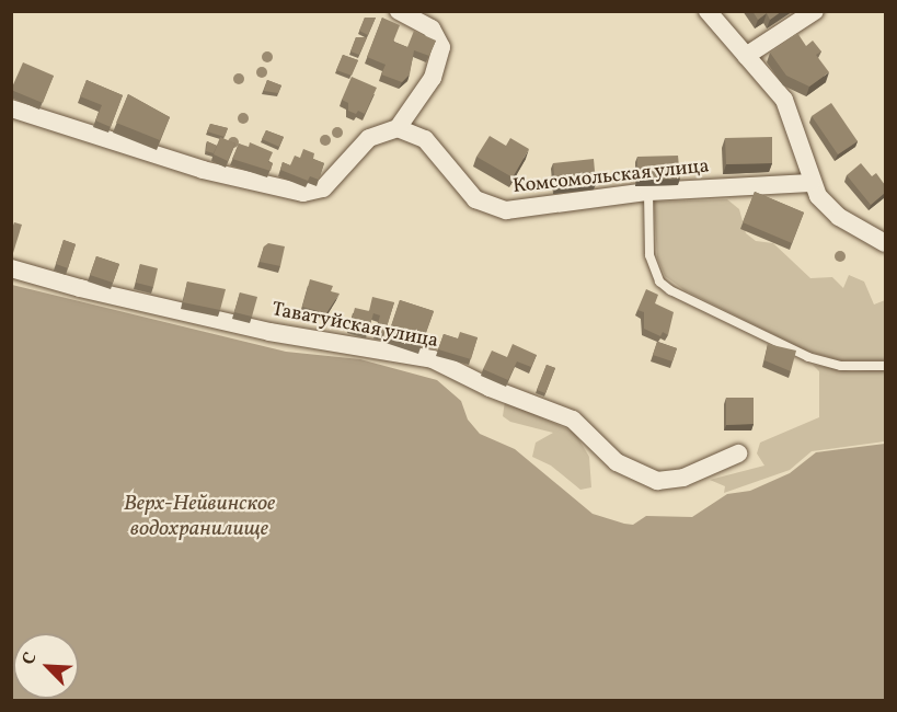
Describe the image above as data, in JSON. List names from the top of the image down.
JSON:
{
  "streets": {
    "street": ["Комсомольская улица", "Таватуйская улица"]
  },
  "water": ["Верх-Нейвинское водохранилище"],
  "north": "top left"
}
